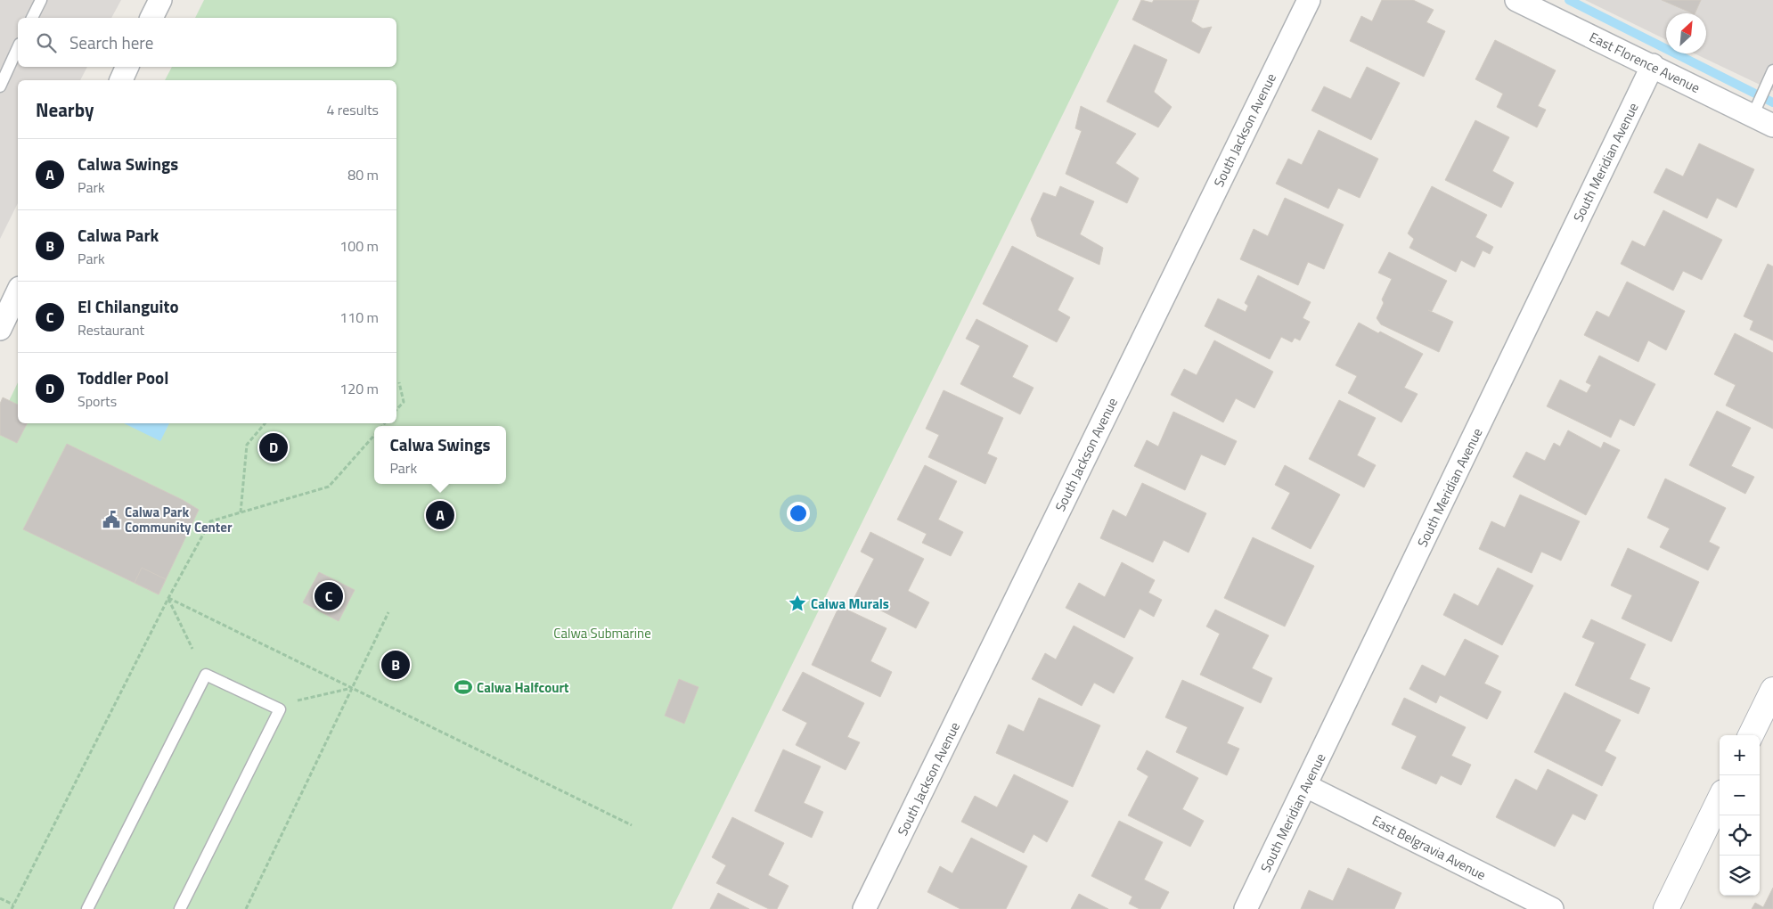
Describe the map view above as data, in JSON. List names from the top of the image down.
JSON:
{
  "streets": {
    "street": [
      "East Florence Avenue",
      "South Jackson Avenue",
      "South Meridian Avenue",
      "East Belgravia Avenue"
    ]
  },
  "crossings": [
    ["East Florence Avenue", "South Meridian Avenue"],
    ["South Meridian Avenue", "East Belgravia Avenue"]
  ],
  "parks": ["Calwa Submarine"],
  "places": {
    "public building": ["Calwa Park Community Center"],
    "place": ["Calwa Murals"],
    "sports": ["Calwa Halfcourt"]
  },
  "north": "top right",
  "page": {
    "search": "Search here",
    "heading": ["Nearby", "4 results"],
    "list": [
      {
        "mark": "A",
        "name": "Calwa Swings",
        "note": "Park",
        "value": "80 m"
      },
      {
        "mark": "B",
        "name": "Calwa Park",
        "note": "Park",
        "value": "100 m"
      },
      {
        "mark": "C",
        "name": "El Chilanguito",
        "note": "Restaurant",
        "value": "110 m"
      },
      {
        "mark": "D",
        "name": "Toddler Pool",
        "note": "Sports",
        "value": "120 m"
      }
    ],
    "popup": ["Calwa Swings", "Park"],
    "pins": [
      "D",
      "A",
      "C",
      "B"
    ],
    "map_buttons": ["+", "−"]
  }
}
